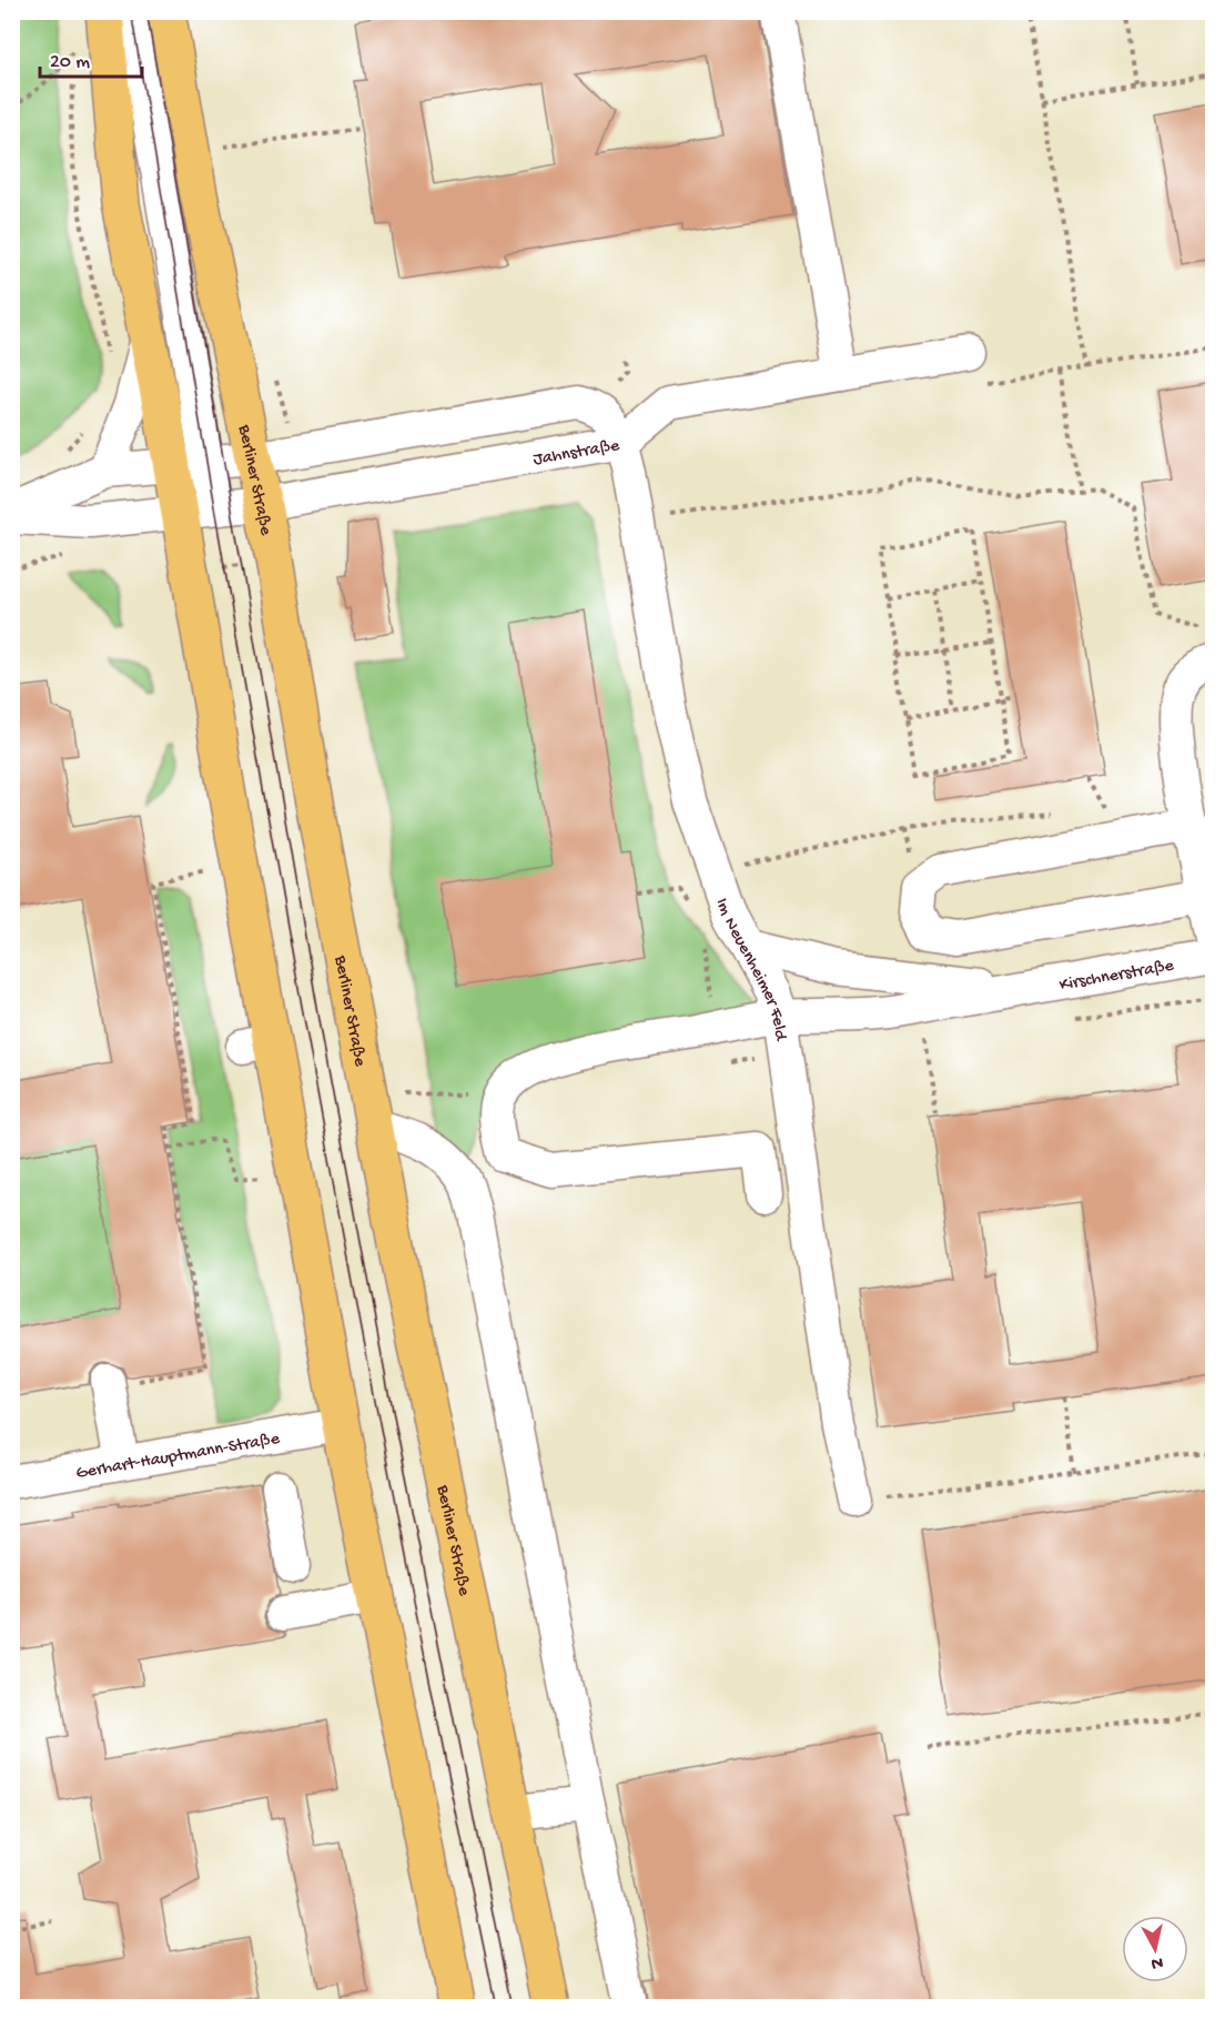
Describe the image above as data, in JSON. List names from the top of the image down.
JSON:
{
  "streets": {
    "main road": ["Berliner Straße"],
    "street": [
      "Jahnstraße",
      "Im Neuenheimer Feld",
      "Kirschnerstraße",
      "Gerhart-Hauptmann-Straße"
    ]
  },
  "crossings": [
    ["Jahnstraße", "Berliner Straße"],
    ["Jahnstraße", "Im Neuenheimer Feld"],
    ["Berliner Straße", "Gerhart-Hauptmann-Straße"],
    ["Im Neuenheimer Feld", "Kirschnerstraße"]
  ],
  "scale_bar": "20 m",
  "north": "bottom"
}
